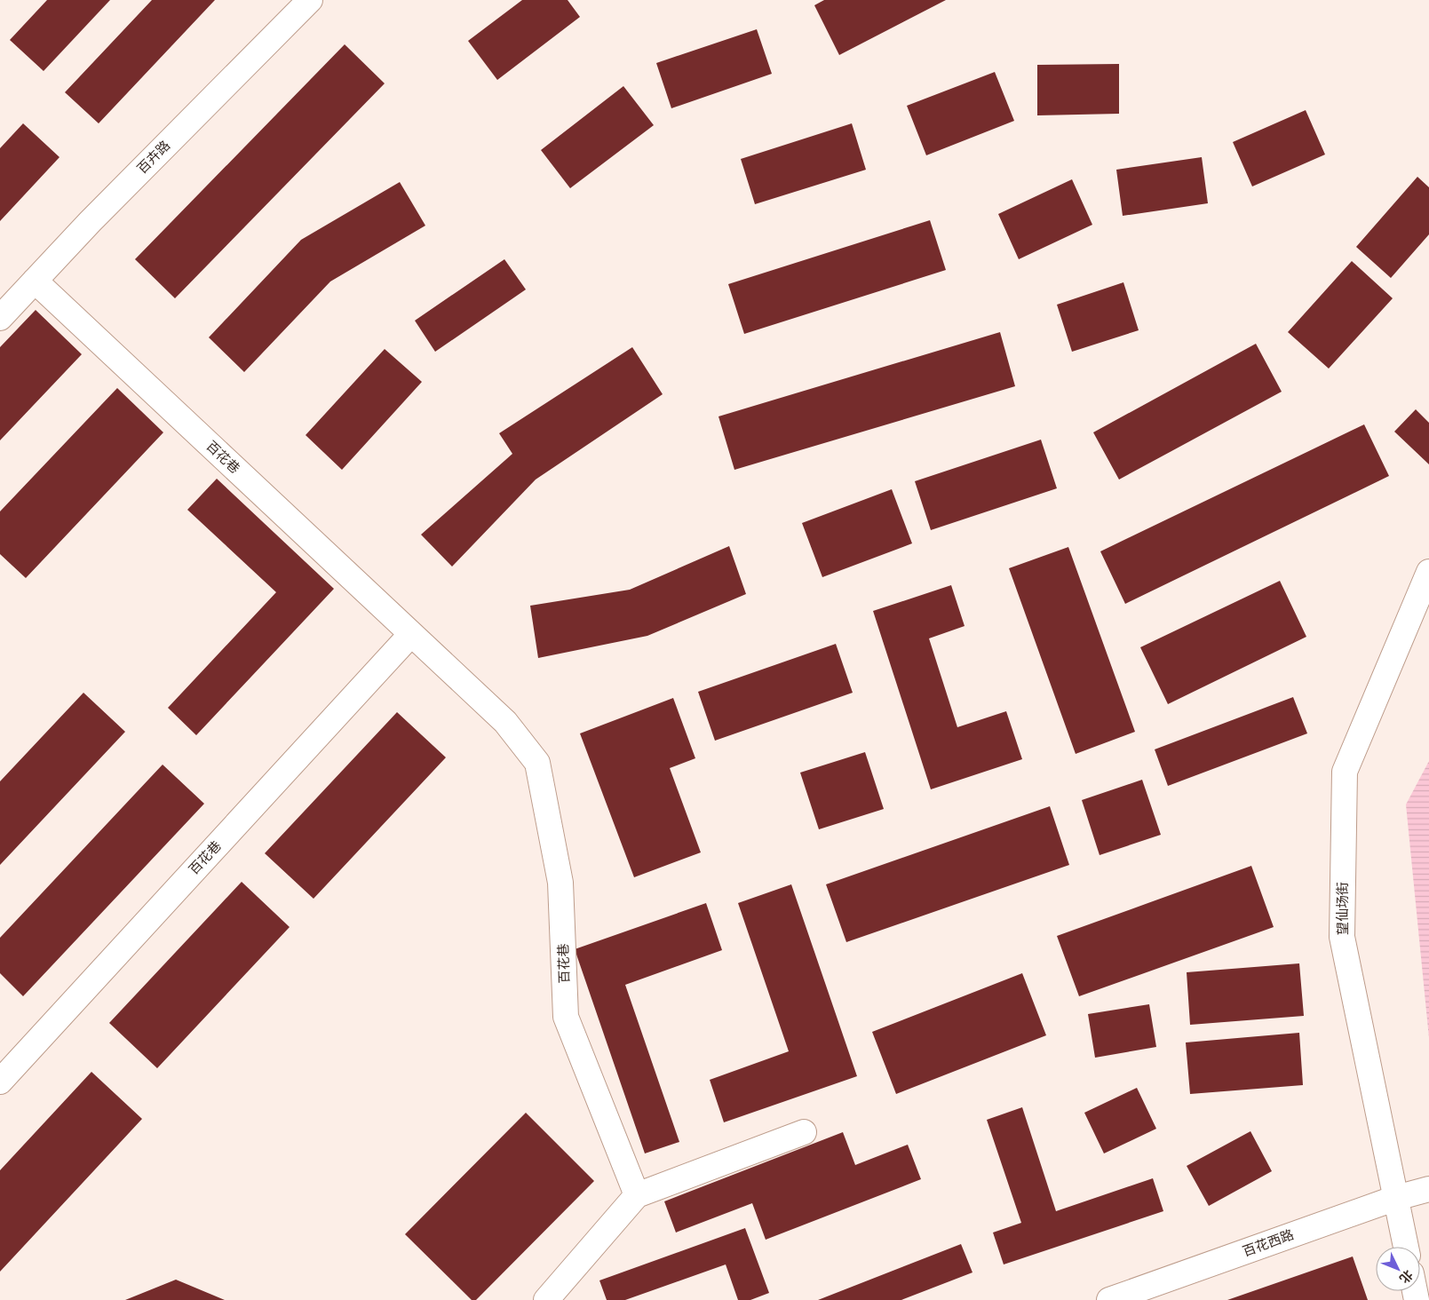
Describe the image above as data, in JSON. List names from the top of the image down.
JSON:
{
  "streets": {
    "street": [
      "百卉路",
      "百花巷",
      "望仙场街",
      "百花西路"
    ]
  },
  "crossings": [
    ["百卉路", "百花巷"],
    ["望仙场街", "百花西路"]
  ],
  "north": "bottom right"
}
